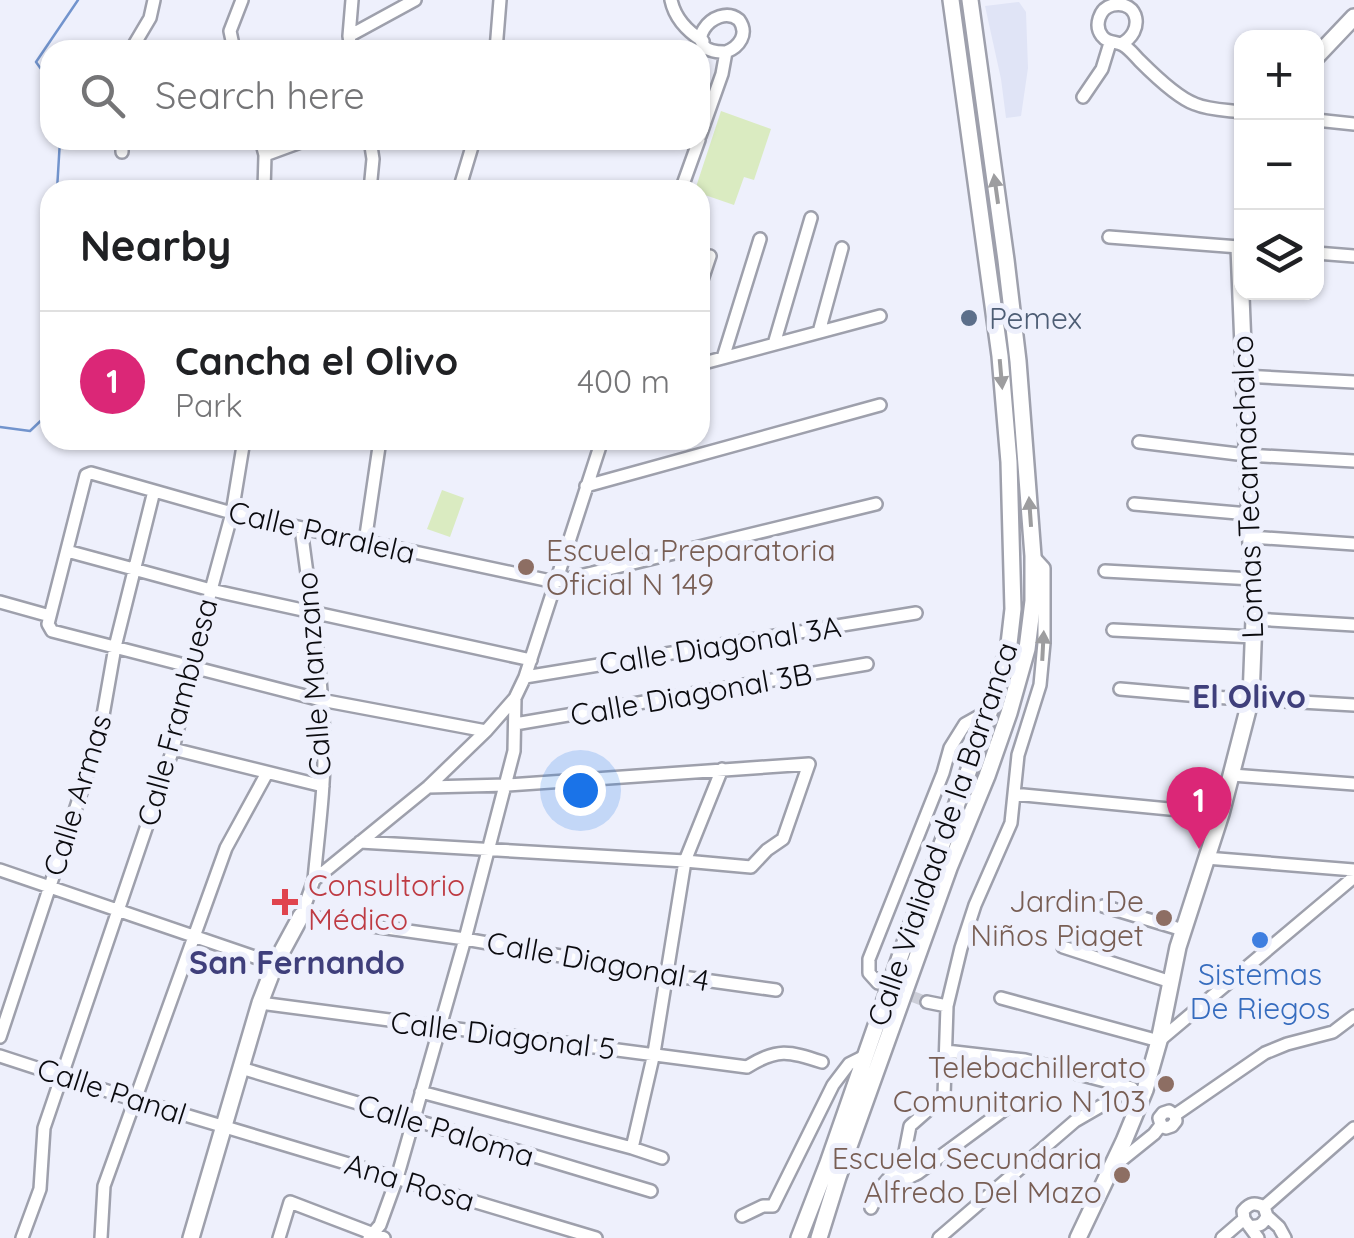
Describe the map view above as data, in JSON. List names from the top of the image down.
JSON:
{
  "streets": {
    "main road": ["Lomas Tecamachalco", "Calle Vialidad de la Barranca"],
    "street": [
      "Calle Paralela",
      "Calle Diagonal 3A",
      "Calle Manzano",
      "Calle Diagonal 3B",
      "Calle Frambuesa",
      "Calle Armas",
      "Calle Diagonal 4",
      "Calle Diagonal 5",
      "Calle Panal",
      "Calle Paloma",
      "Ana Rosa"
    ]
  },
  "crossings": [
    ["Calle Paralela", "Calle Manzano"],
    ["Calle Paralela", "Calle Frambuesa"],
    ["Calle Paralela", "Calle Armas"],
    ["Calle Manzano", "Calle Diagonal 4"],
    ["Calle Frambuesa", "Calle Panal"],
    ["Calle Panal", "Ana Rosa"]
  ],
  "districts": ["El Olivo", "San Fernando"],
  "places": {
    "other": [
      "Pemex",
      "Escuela Preparatoria Oficial N 149",
      "Jardin De Niños Piaget",
      "Sistemas De Riegos",
      "Telebachillerato Comunitario N 103",
      "Escuela Secundaria Alfredo Del Mazo"
    ],
    "health": ["Consultorio Médico"]
  },
  "page": {
    "map_buttons": ["+", "−"],
    "search": "Search here",
    "heading": "Nearby",
    "list": [
      {
        "mark": "1",
        "name": "Cancha el Olivo",
        "note": "Park",
        "value": "400 m"
      }
    ],
    "pins": "1"
  }
}
